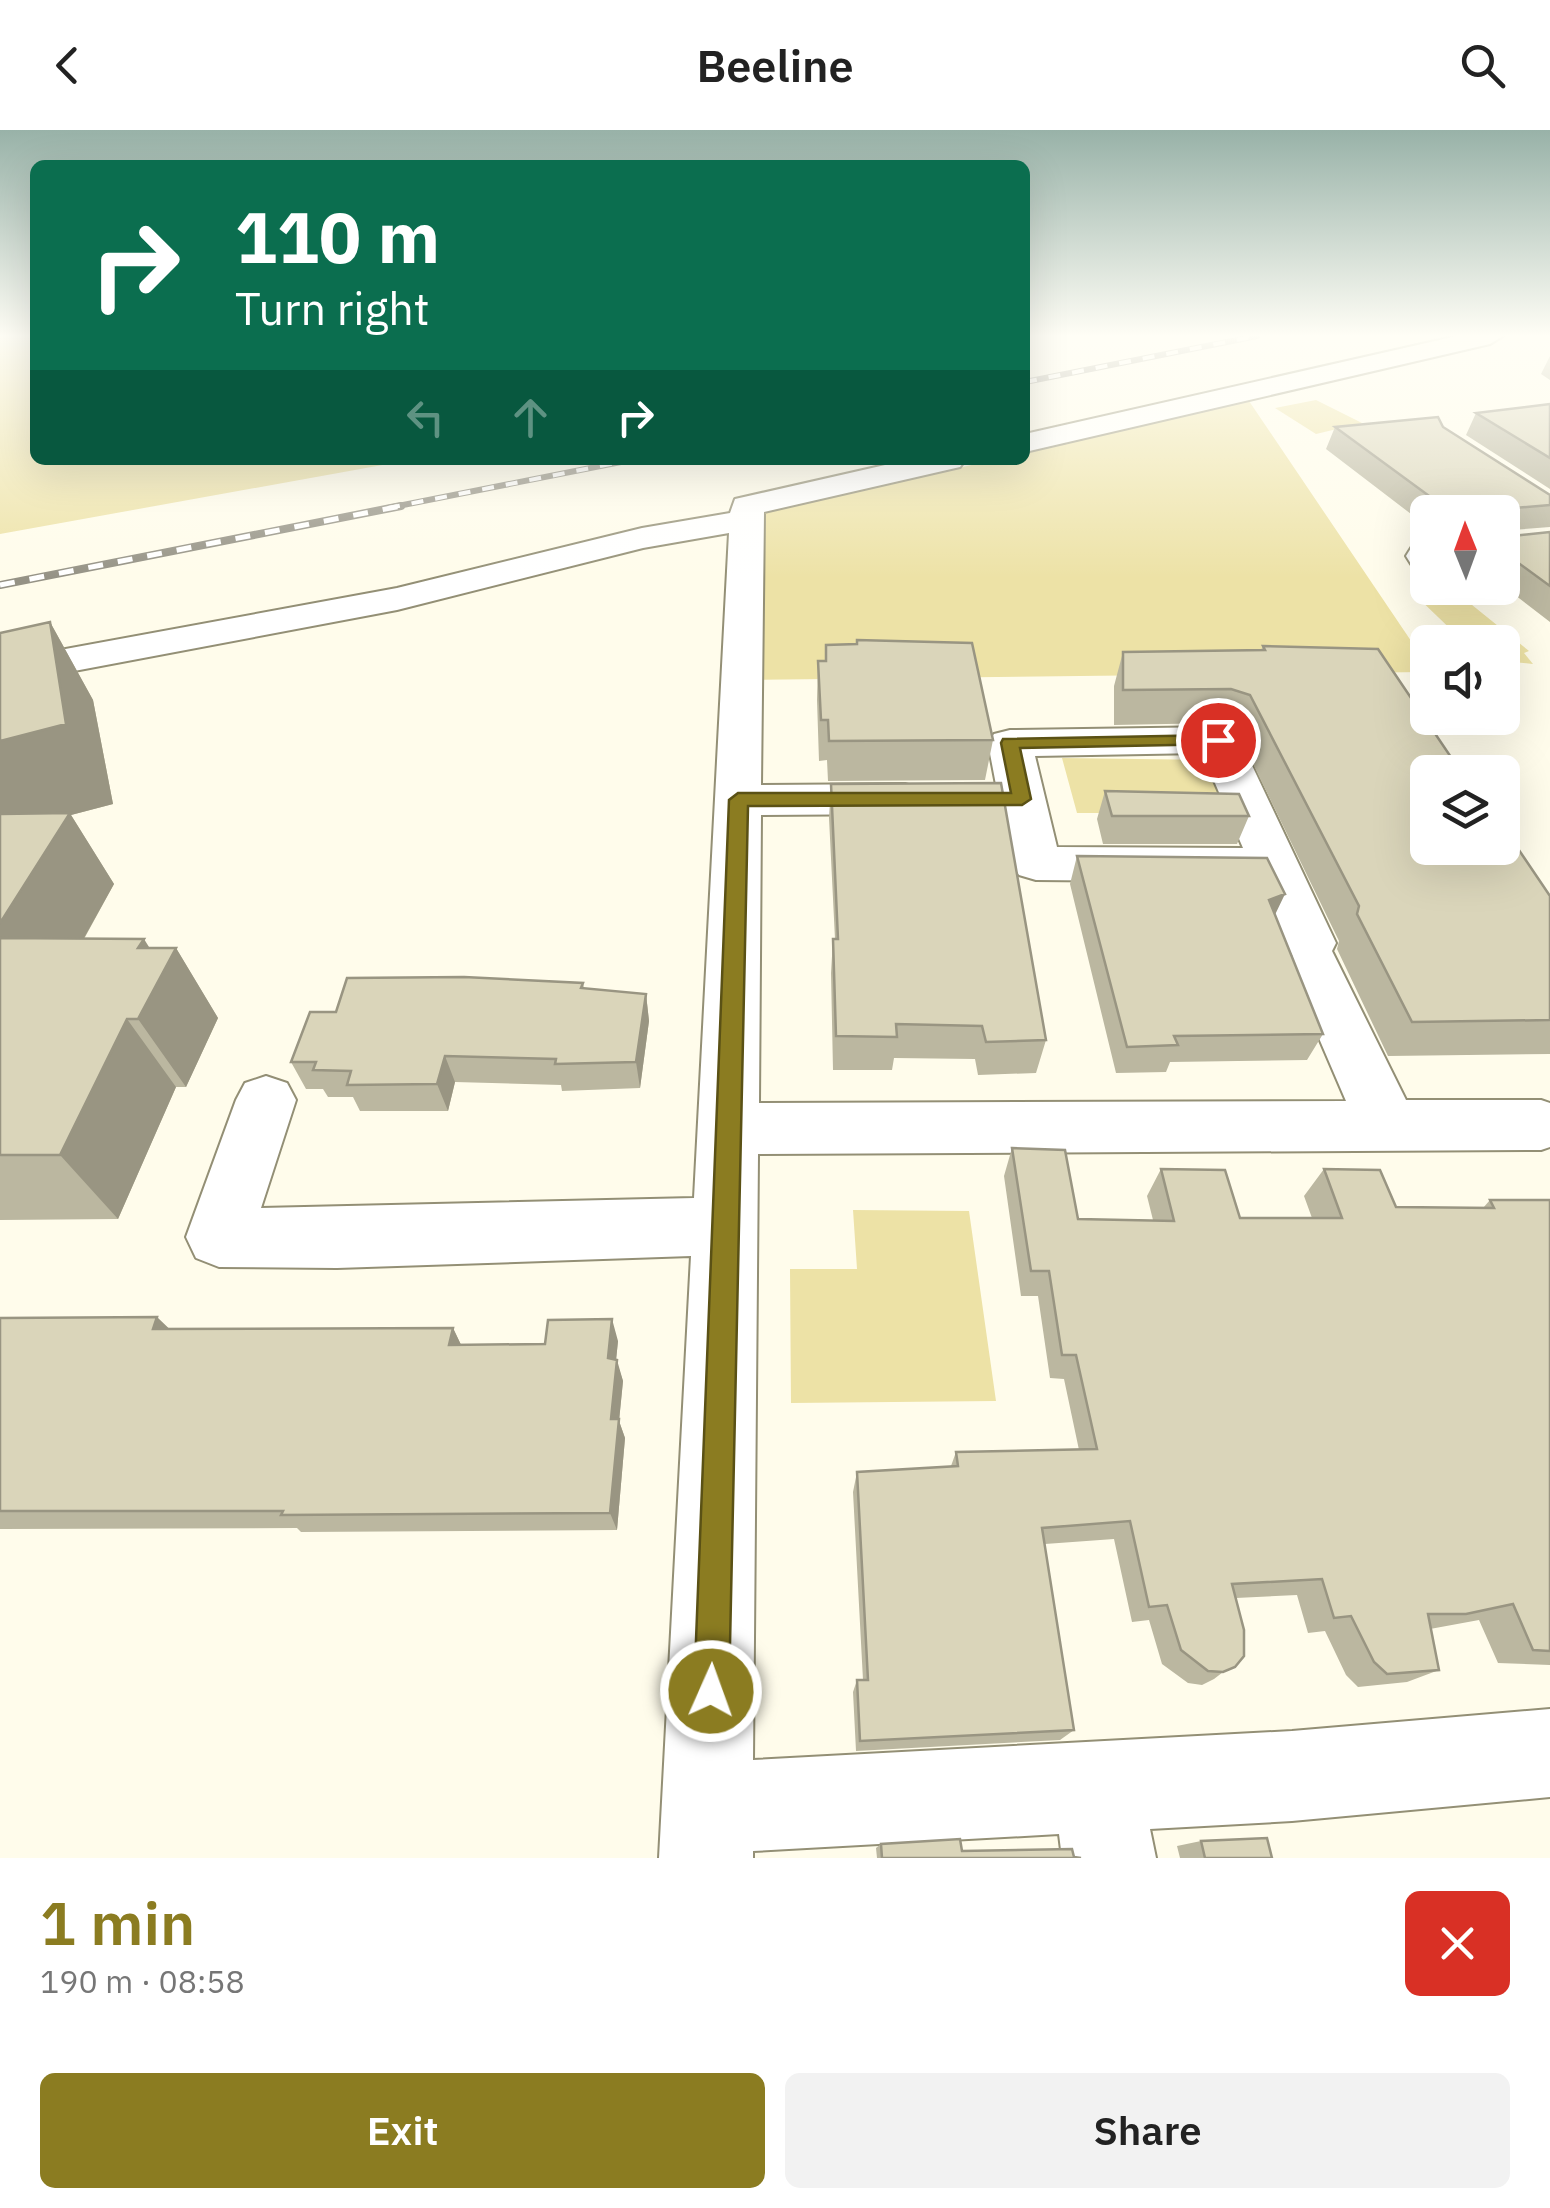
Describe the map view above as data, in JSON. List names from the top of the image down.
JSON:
{
  "north": "top",
  "page": {
    "header": "Beeline",
    "turn": ["110 m", "Turn right"],
    "heading": ["1 min", "190 m · 08:58"],
    "buttons": ["Exit", "Share"]
  }
}
